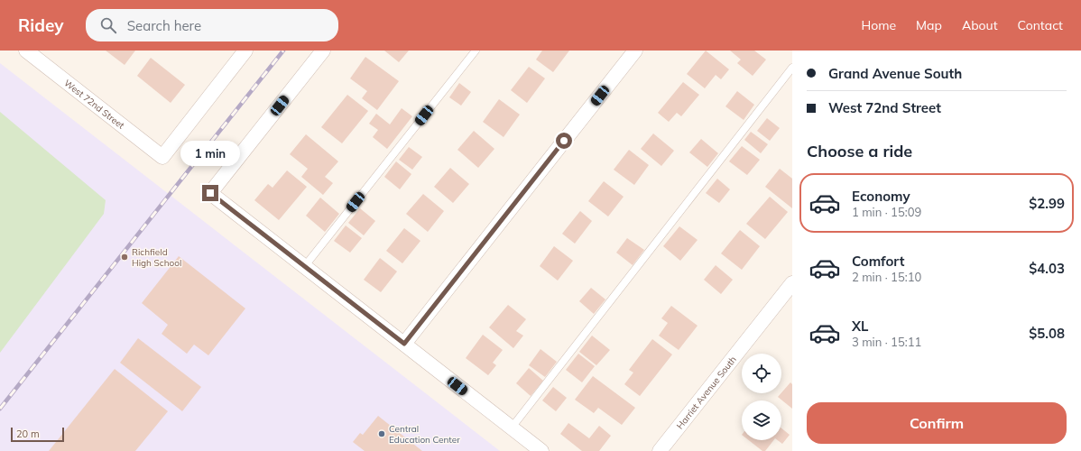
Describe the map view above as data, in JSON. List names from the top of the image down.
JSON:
{
  "streets": {
    "street": ["West 72nd Street", "Harriet Avenue South"]
  },
  "places": ["Richfield High School", "Central Education Center"],
  "scale_bar": "20 m",
  "page": {
    "header": "Ridey",
    "search": "Search here",
    "nav": [
      "Home",
      "Map",
      "About",
      "Contact"
    ],
    "banner": ["Grand Avenue South", "West 72nd Street"],
    "heading": "Choose a ride",
    "bubble": "1 min",
    "list": [
      {
        "name": "Economy",
        "note": "1 min · 15:09",
        "value": "$2.99"
      },
      {
        "name": "Comfort",
        "note": "2 min · 15:10",
        "value": "$4.03"
      },
      {
        "name": "XL",
        "note": "3 min · 15:11",
        "value": "$5.08"
      }
    ],
    "buttons": "Confirm",
    "scale": "20 m"
  }
}
